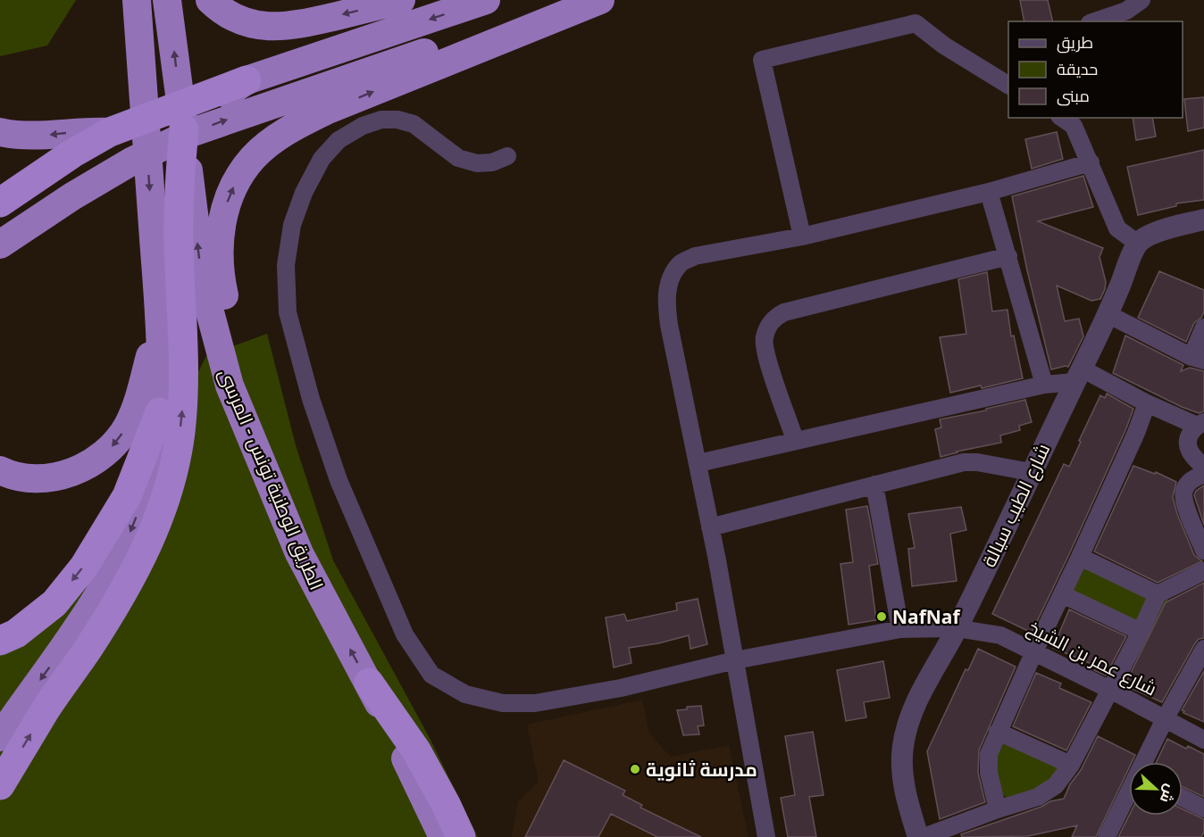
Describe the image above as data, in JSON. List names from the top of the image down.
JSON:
{
  "streets": {
    "highway": ["الطريق الوطنية تونس - المرسى"],
    "street": ["شارع الطيب سيالة", "شارع عمر بن الشيخ"]
  },
  "crossings": [
    ["شارع الطيب سيالة", "شارع عمر بن الشيخ"]
  ],
  "places": ["NafNaf", "مدرسة ثانوية"],
  "legend": ["طريق", "حديقة", "مبنى"],
  "north": "right"
}
